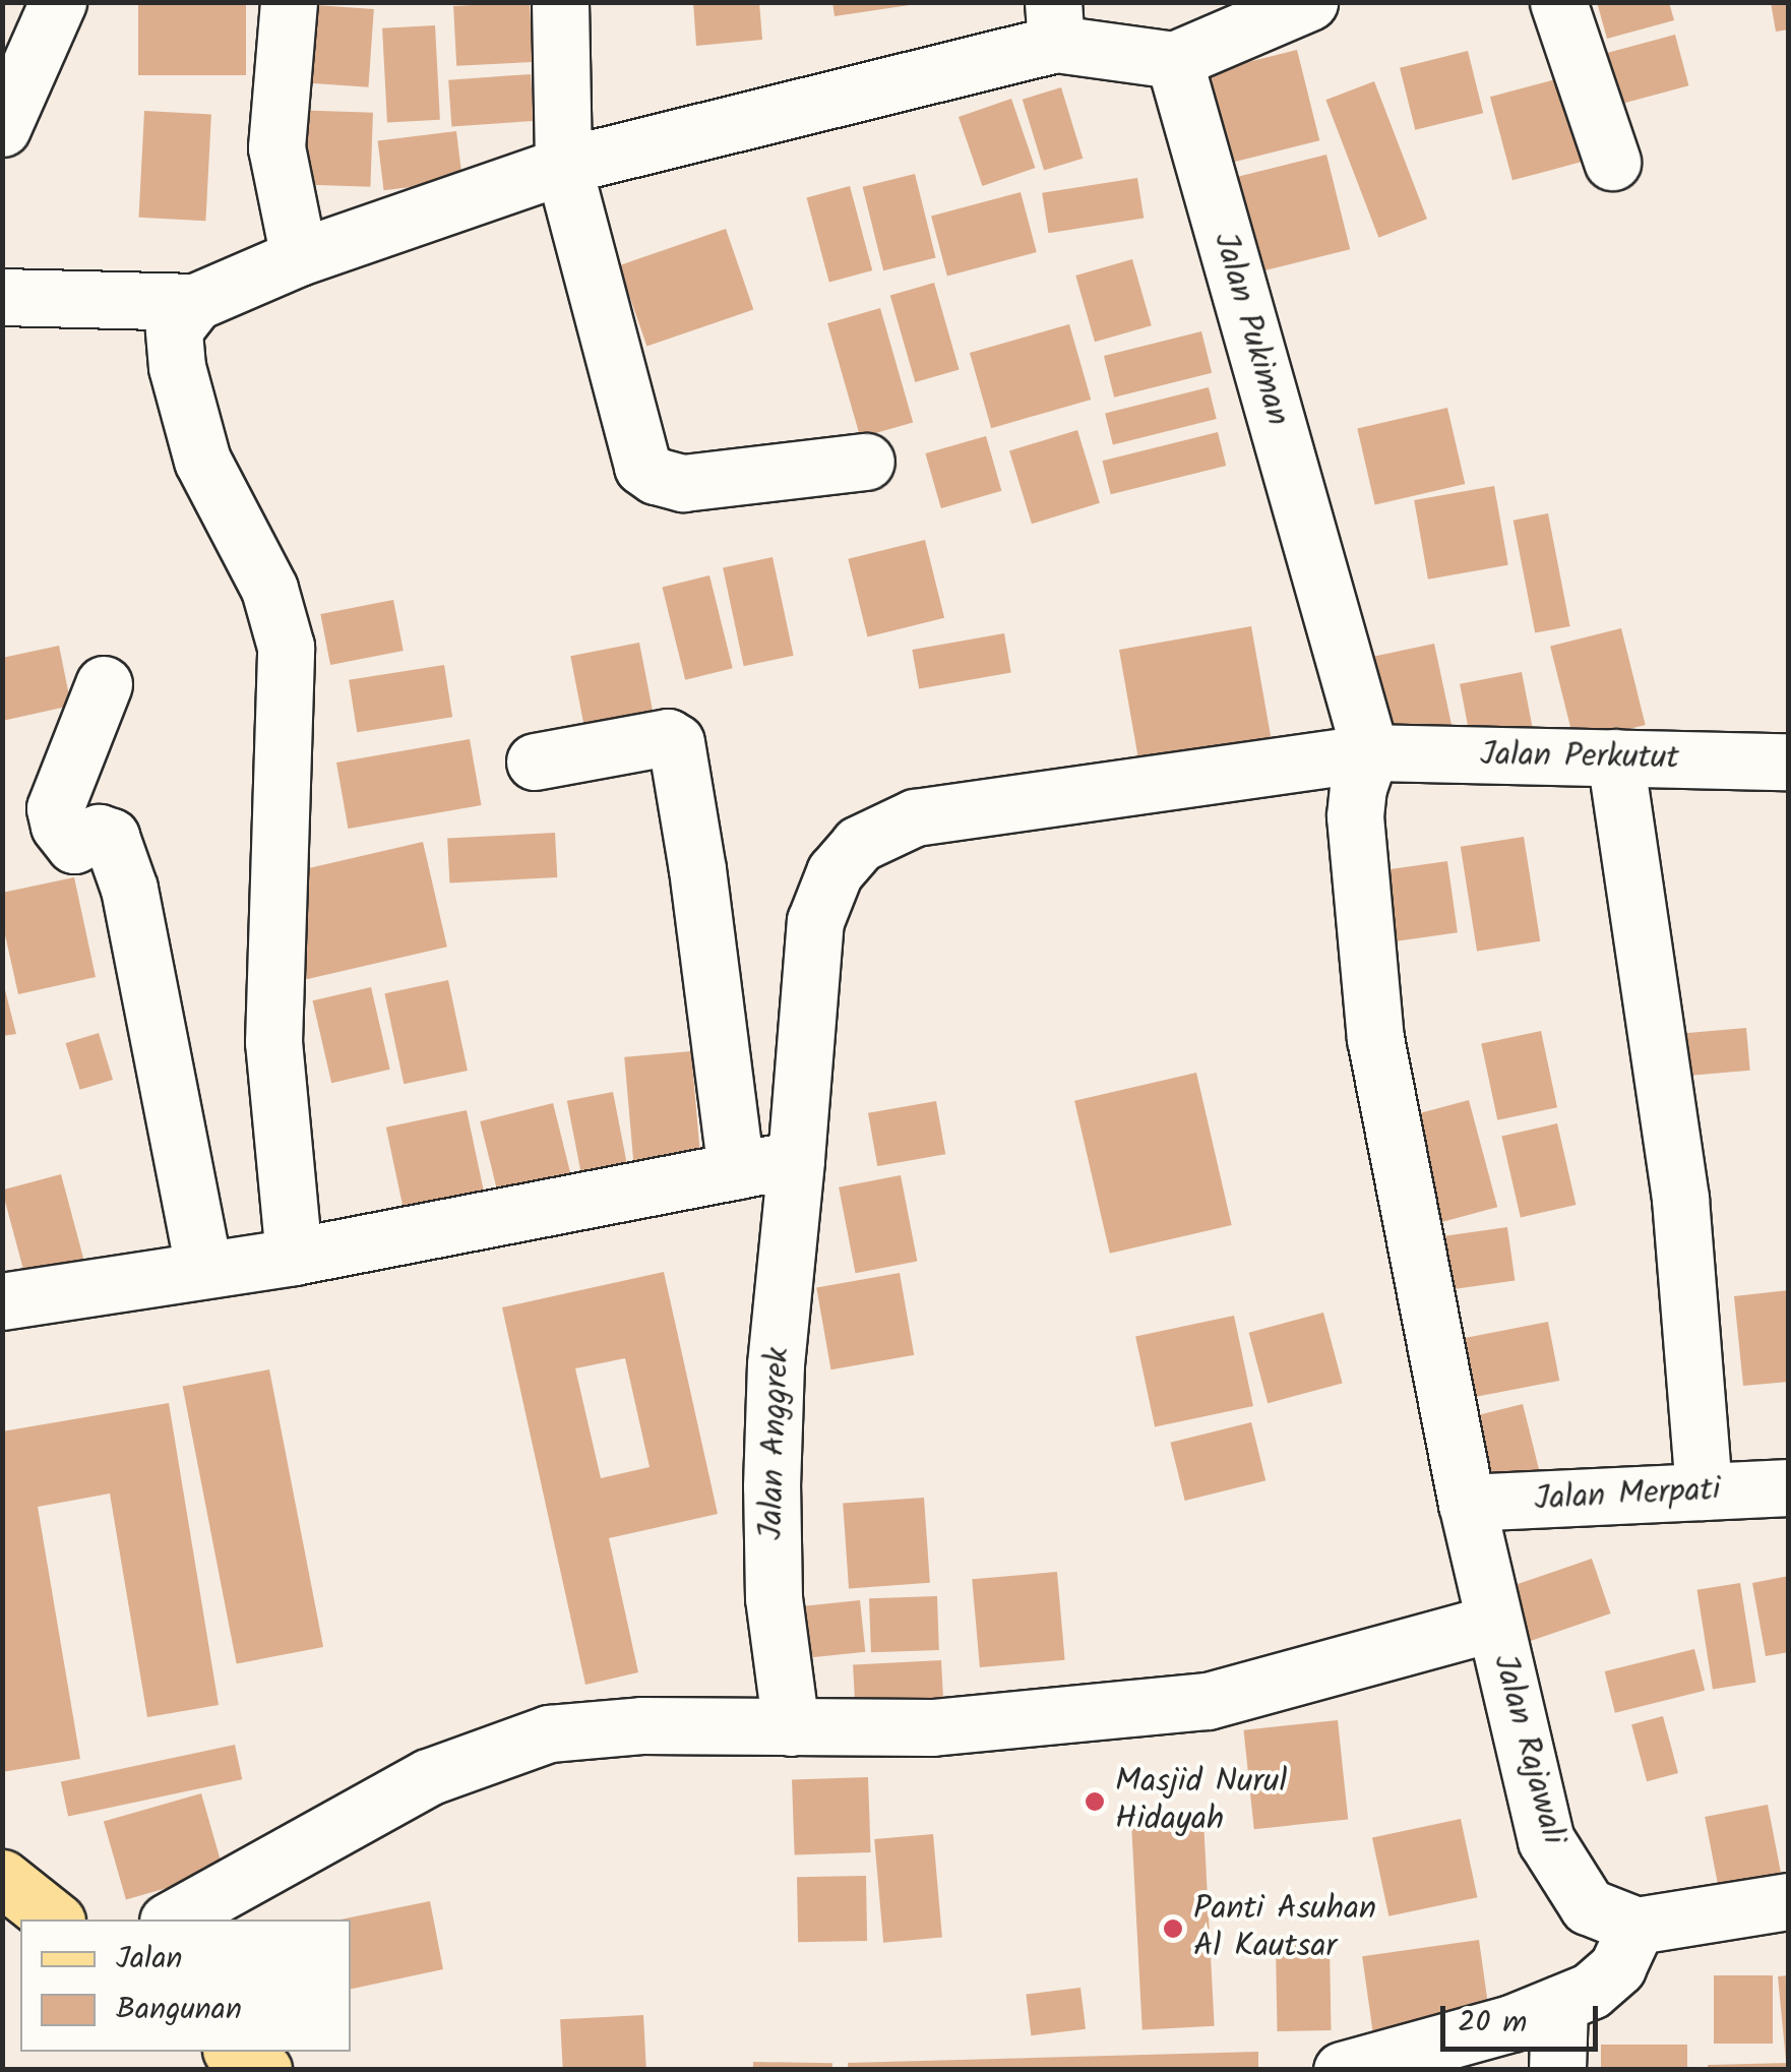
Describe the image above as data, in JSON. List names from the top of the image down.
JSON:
{
  "streets": {
    "street": [
      "Jalan Pukiman",
      "Jalan Perkutut",
      "Jalan Anggrek",
      "Jalan Merpati",
      "Jalan Rajawali"
    ]
  },
  "crossings": [
    ["Jalan Pukiman", "Jalan Perkutut"],
    ["Jalan Pukiman", "Jalan Rajawali"],
    ["Jalan Perkutut", "Jalan Anggrek"],
    ["Jalan Perkutut", "Jalan Rajawali"],
    ["Jalan Merpati", "Jalan Rajawali"]
  ],
  "places": ["Masjid Nurul Hidayah", "Panti Asuhan Al Kautsar"],
  "legend": ["Jalan", "Bangunan"],
  "scale_bar": "20 m"
}
